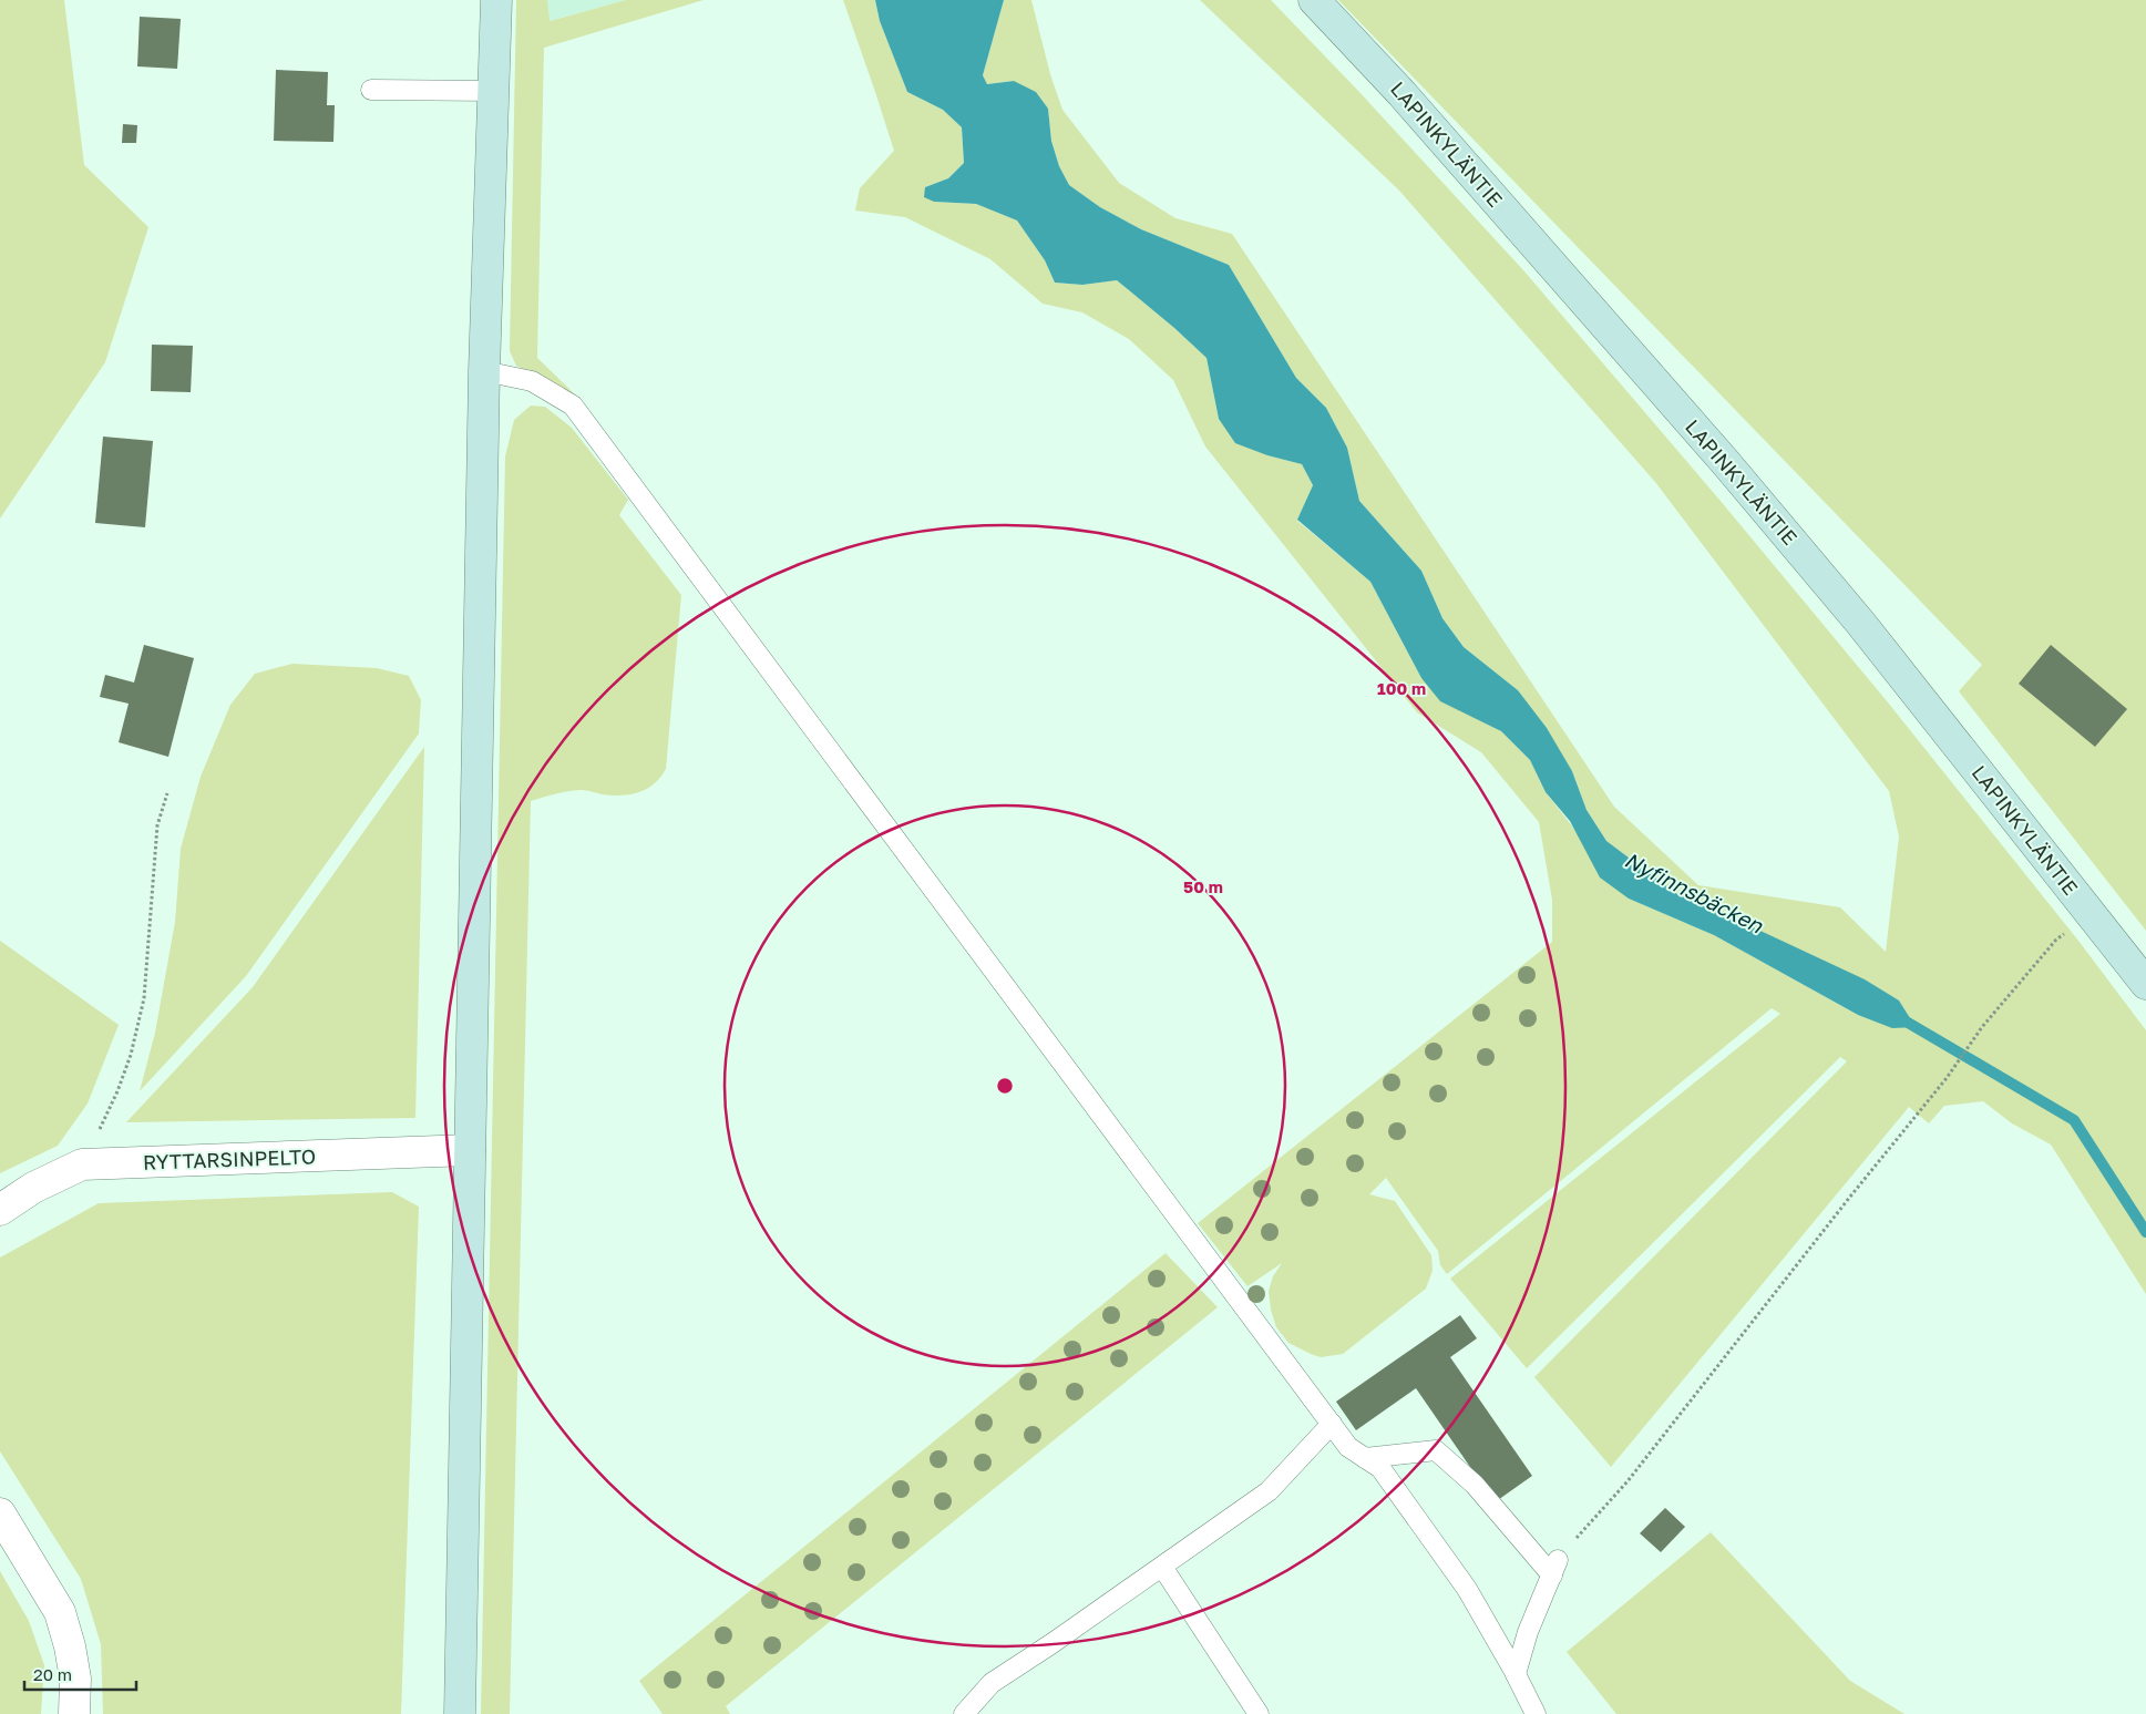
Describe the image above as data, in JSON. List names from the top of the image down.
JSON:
{
  "streets": {
    "street": ["LAPINKYLÄNTIE", "RYTTARSINPELTO"]
  },
  "water": ["Nyfinnsbäcken"],
  "scale_bar": "20 m",
  "rings": ["100 m", "50 m"]
}
